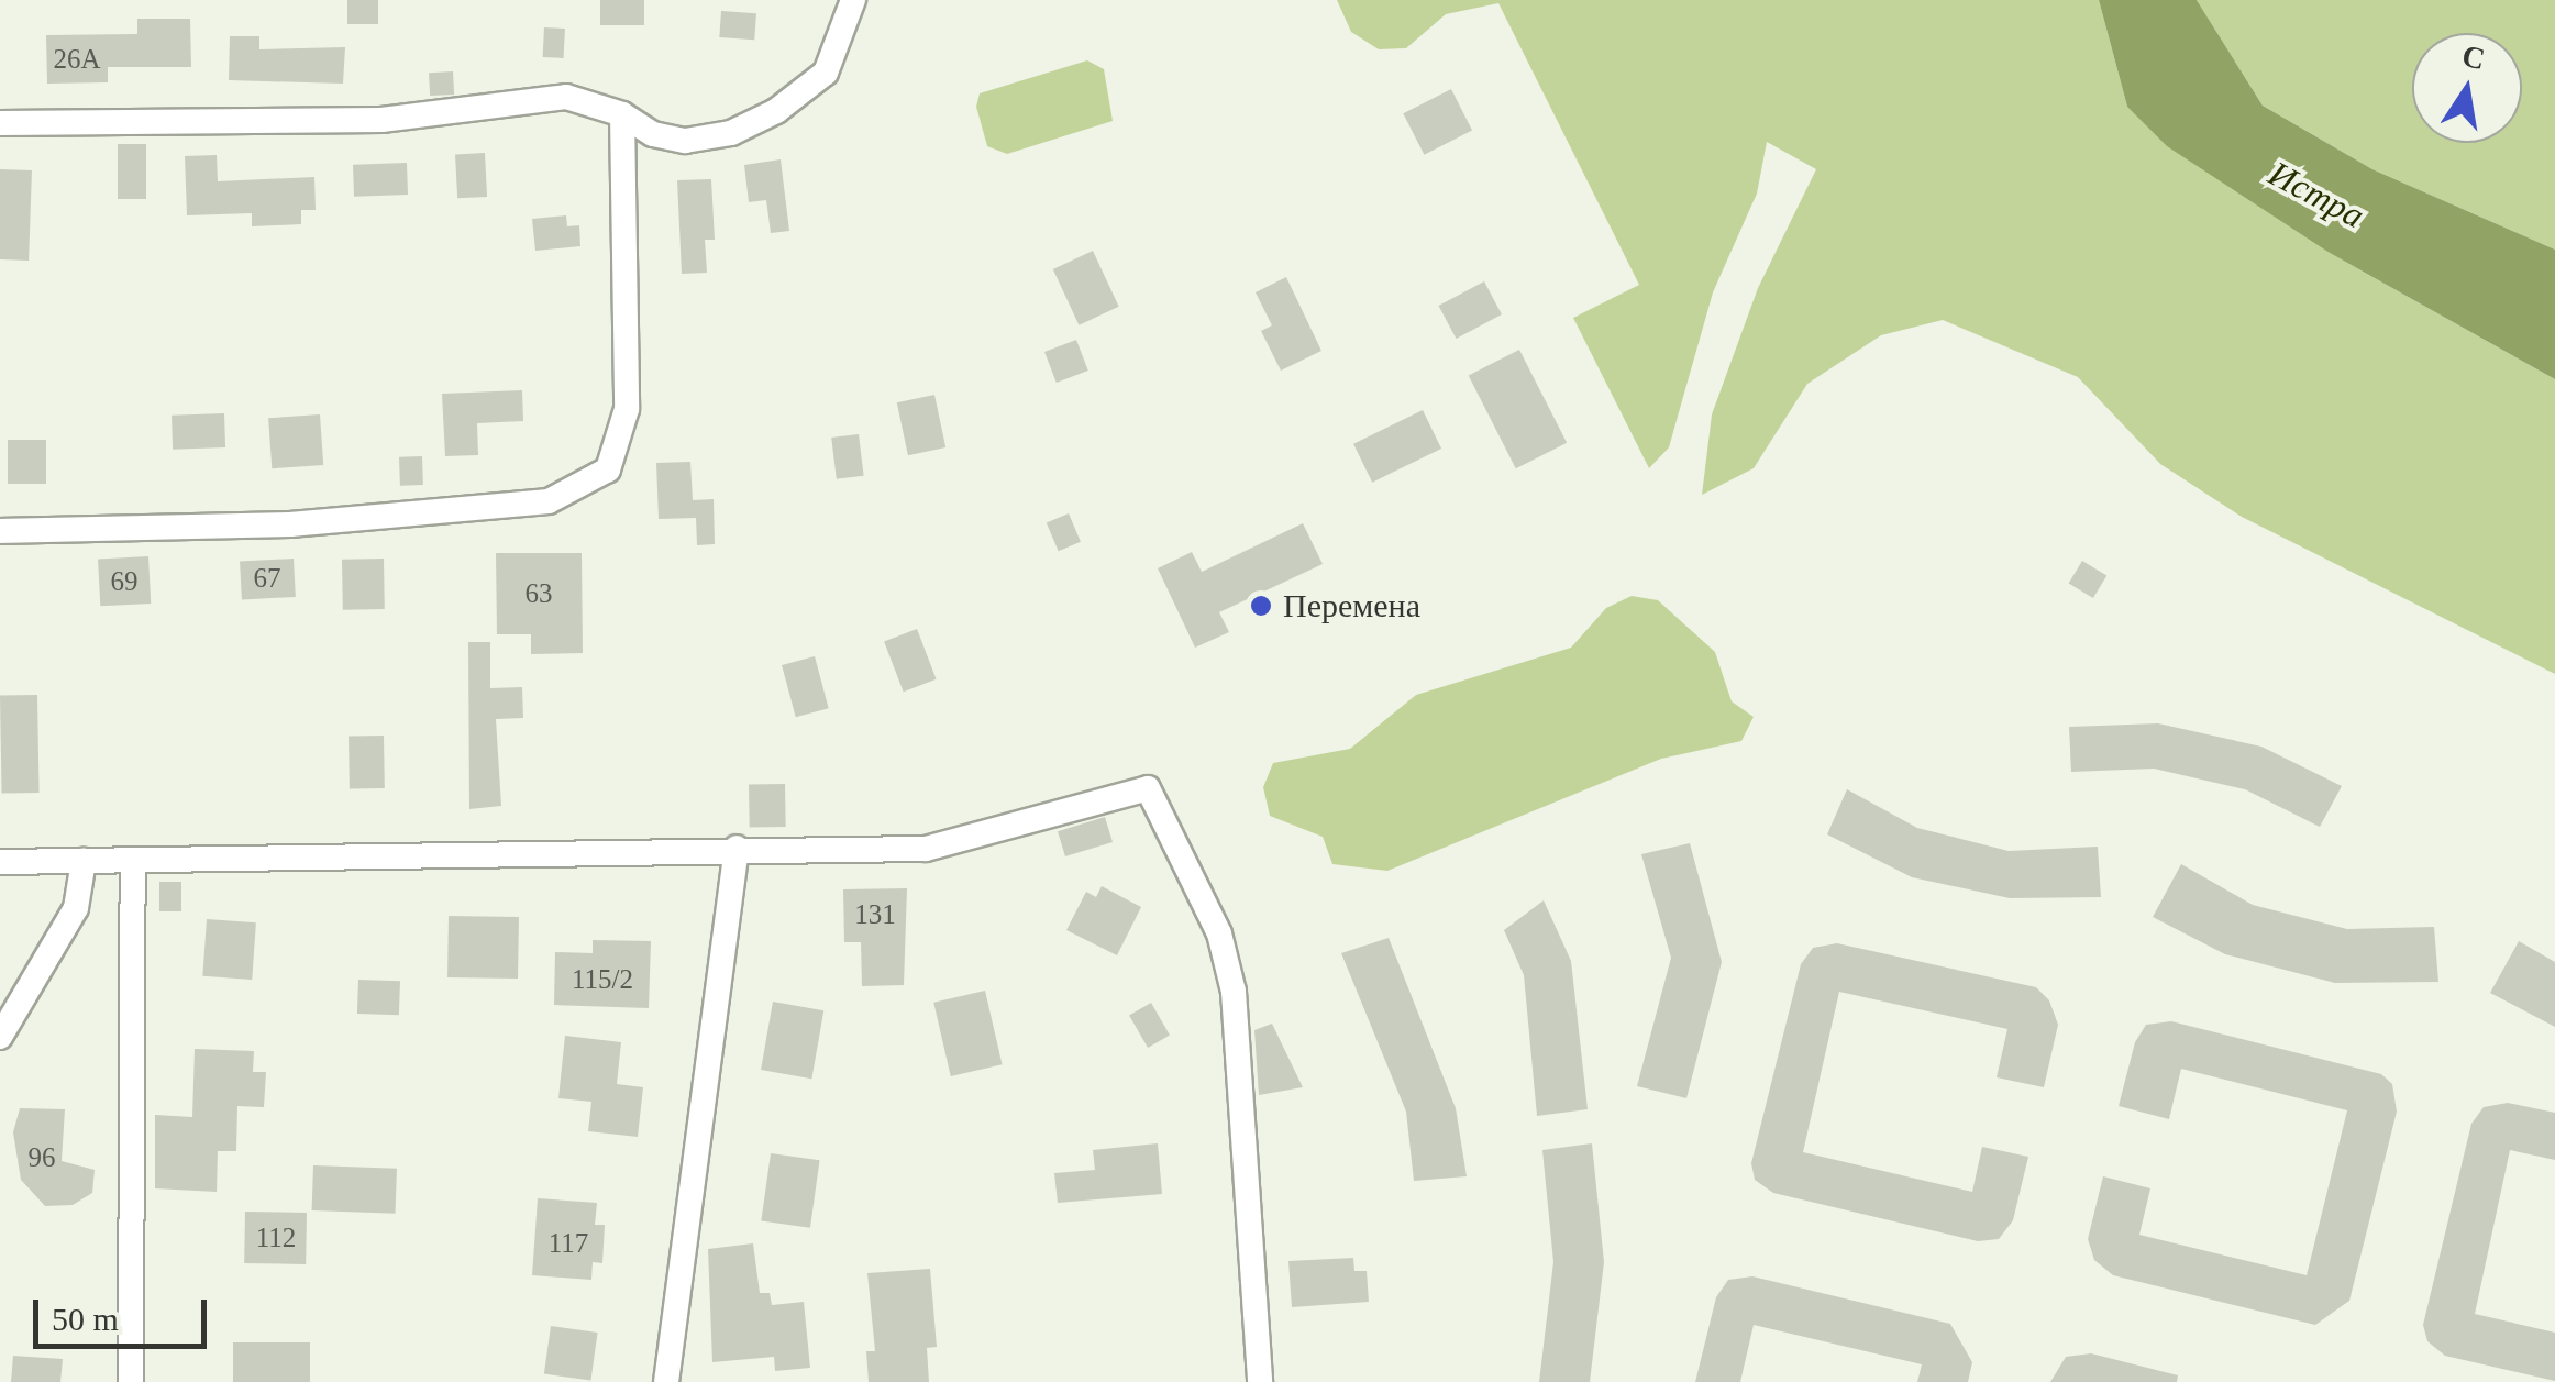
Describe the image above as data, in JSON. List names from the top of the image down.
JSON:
{
  "water": ["Истра"],
  "places": ["Перемена"],
  "house_numbers": [
    "26А",
    "67",
    "69",
    "63",
    "131",
    "115/2",
    "96",
    "112",
    "117"
  ],
  "scale_bar": "50 m",
  "north": "top"
}
